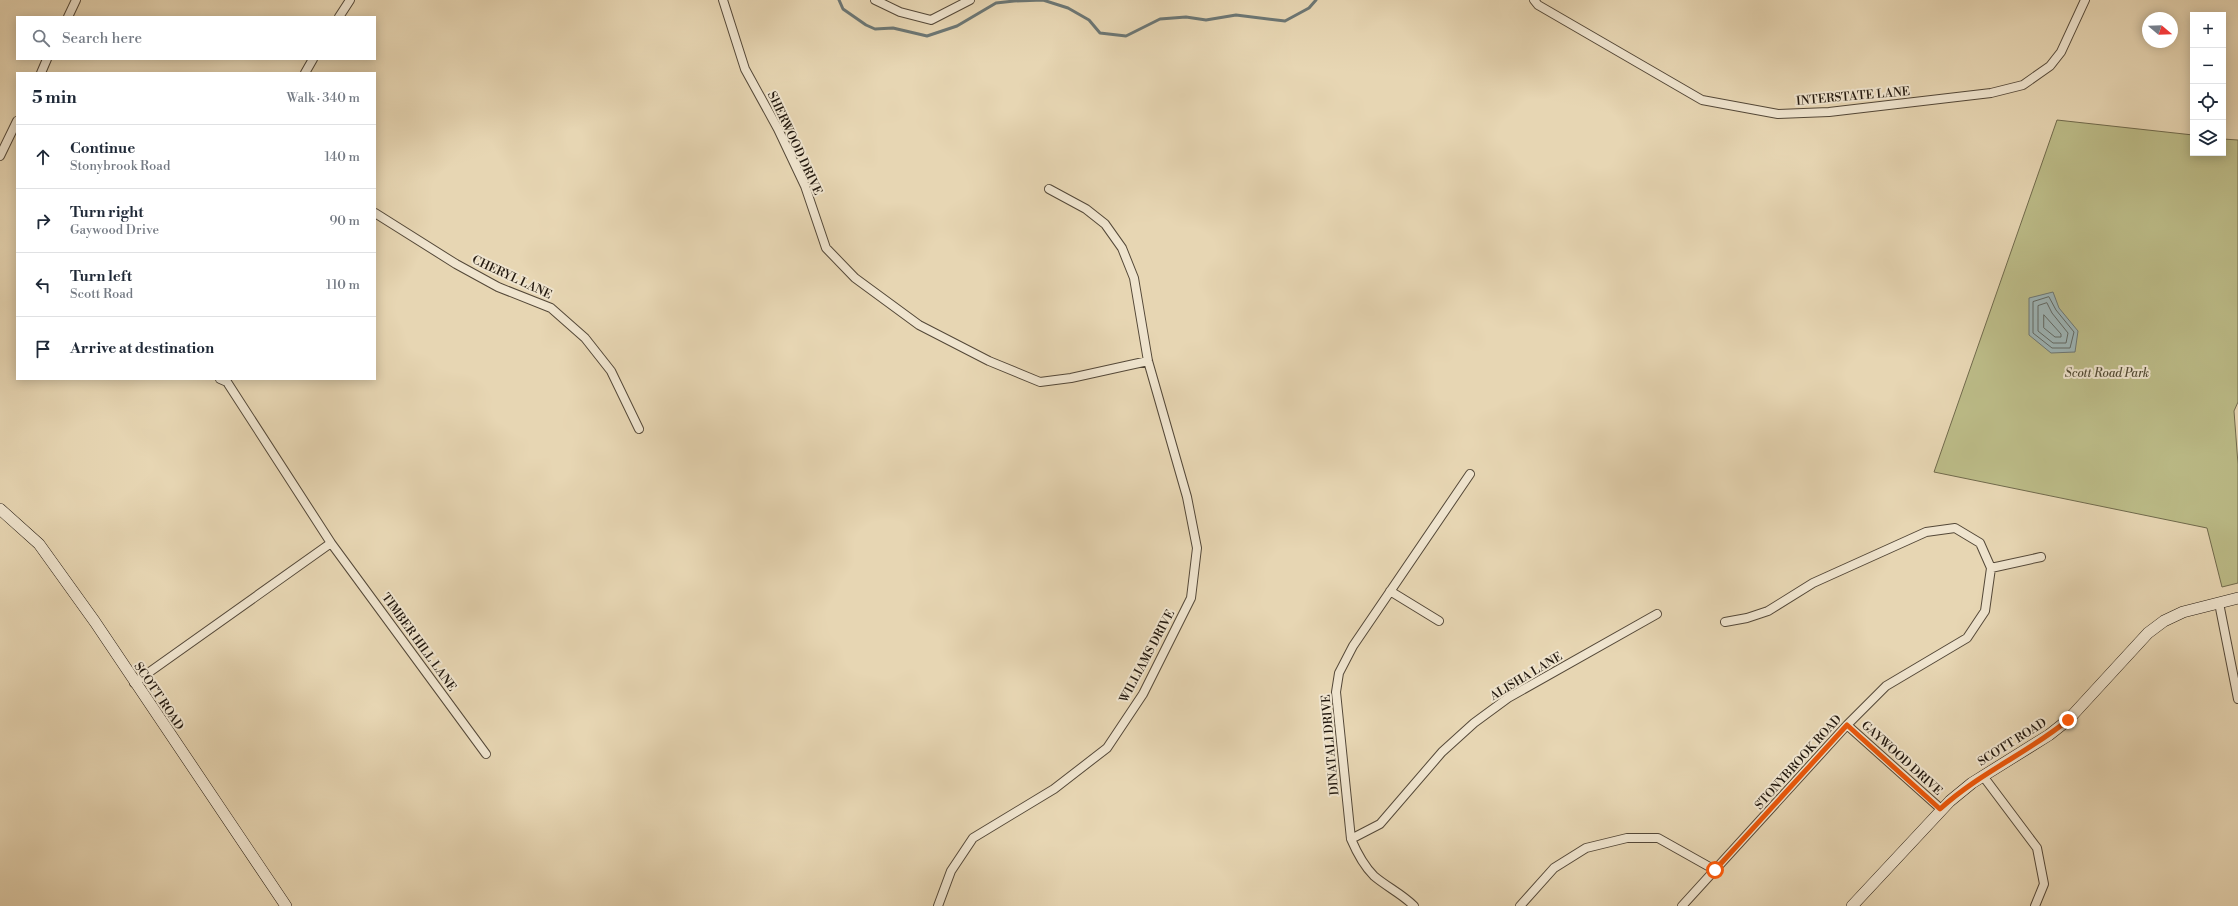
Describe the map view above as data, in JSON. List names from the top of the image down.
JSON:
{
  "streets": {
    "main road": ["SCOTT ROAD"],
    "street": [
      "INTERSTATE LANE",
      "SHERWOOD DRIVE",
      "CHERYL LANE",
      "TIMBER HILL LANE",
      "WILLIAMS DRIVE",
      "ALISHA LANE",
      "DINATALI DRIVE",
      "GAYWOOD DRIVE",
      "STONYBROOK ROAD"
    ]
  },
  "crossings": [
    ["SHERWOOD DRIVE", "WILLIAMS DRIVE"],
    ["ALISHA LANE", "DINATALI DRIVE"],
    ["SCOTT ROAD", "GAYWOOD DRIVE"],
    ["GAYWOOD DRIVE", "STONYBROOK ROAD"]
  ],
  "parks": ["Scott Road Park"],
  "north": "right",
  "page": {
    "map_buttons": ["+", "−"],
    "search": "Search here",
    "heading": ["5 min", "Walk · 340 m"],
    "list": [
      ["Continue", "Stonybrook Road", "140 m"],
      ["Turn right", "Gaywood Drive", "90 m"],
      ["Turn left", "Scott Road", "110 m"],
      "Arrive at destination"
    ]
  }
}
